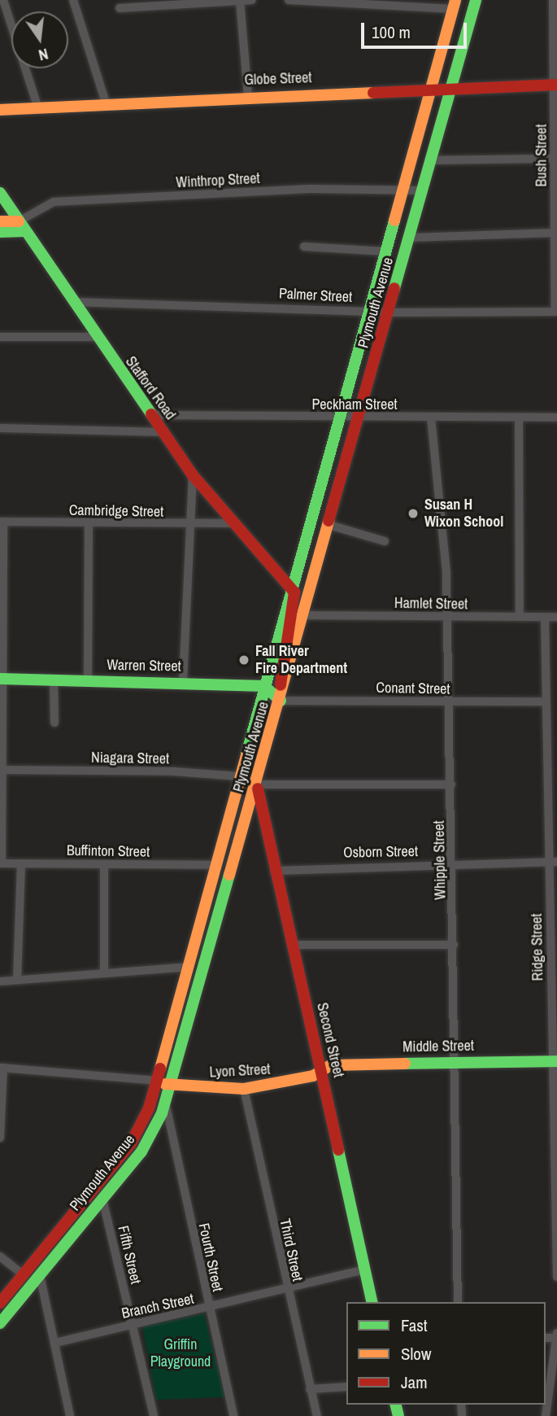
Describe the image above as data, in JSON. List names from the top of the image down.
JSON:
{
  "streets": {
    "main road": [
      "Globe Street",
      "Plymouth Avenue",
      "Stafford Road",
      "Warren Street",
      "Second Street",
      "Middle Street",
      "Lyon Street"
    ],
    "street": [
      "Bush Street",
      "Winthrop Street",
      "Palmer Street",
      "Peckham Street",
      "Cambridge Street",
      "Hamlet Street",
      "Conant Street",
      "Niagara Street",
      "Buffinton Street",
      "Osborn Street",
      "Whipple Street",
      "Ridge Street",
      "Third Street",
      "Fifth Street",
      "Fourth Street",
      "Branch Street"
    ]
  },
  "crossings": [
    ["Globe Street", "Bush Street"],
    ["Globe Street", "Plymouth Avenue"],
    ["Bush Street", "Palmer Street"],
    ["Winthrop Street", "Plymouth Avenue"],
    ["Winthrop Street", "Stafford Road"],
    ["Palmer Street", "Plymouth Avenue"],
    ["Palmer Street", "Stafford Road"],
    ["Plymouth Avenue", "Stafford Road"],
    ["Plymouth Avenue", "Peckham Street"],
    ["Plymouth Avenue", "Hamlet Street"],
    ["Plymouth Avenue", "Warren Street"],
    ["Plymouth Avenue", "Conant Street"],
    ["Plymouth Avenue", "Niagara Street"],
    ["Plymouth Avenue", "Buffinton Street"],
    ["Plymouth Avenue", "Second Street"],
    ["Plymouth Avenue", "Lyon Street"],
    ["Plymouth Avenue", "Fifth Street"],
    ["Plymouth Avenue", "Fourth Street"],
    ["Stafford Road", "Peckham Street"],
    ["Stafford Road", "Cambridge Street"],
    ["Peckham Street", "Whipple Street"],
    ["Hamlet Street", "Whipple Street"],
    ["Hamlet Street", "Ridge Street"],
    ["Conant Street", "Whipple Street"],
    ["Conant Street", "Ridge Street"],
    ["Niagara Street", "Second Street"],
    ["Osborn Street", "Whipple Street"],
    ["Osborn Street", "Ridge Street"],
    ["Osborn Street", "Second Street"],
    ["Whipple Street", "Middle Street"],
    ["Ridge Street", "Middle Street"],
    ["Second Street", "Middle Street"],
    ["Second Street", "Lyon Street"],
    ["Second Street", "Branch Street"],
    ["Middle Street", "Lyon Street"],
    ["Lyon Street", "Third Street"],
    ["Third Street", "Branch Street"],
    ["Fifth Street", "Branch Street"],
    ["Fourth Street", "Branch Street"]
  ],
  "parks": ["Griffin Playground"],
  "places": ["Susan H Wixon School", "Fall River Fire Department"],
  "legend": ["Fast", "Slow", "Jam"],
  "scale_bar": "100 m",
  "north": "bottom"
}
